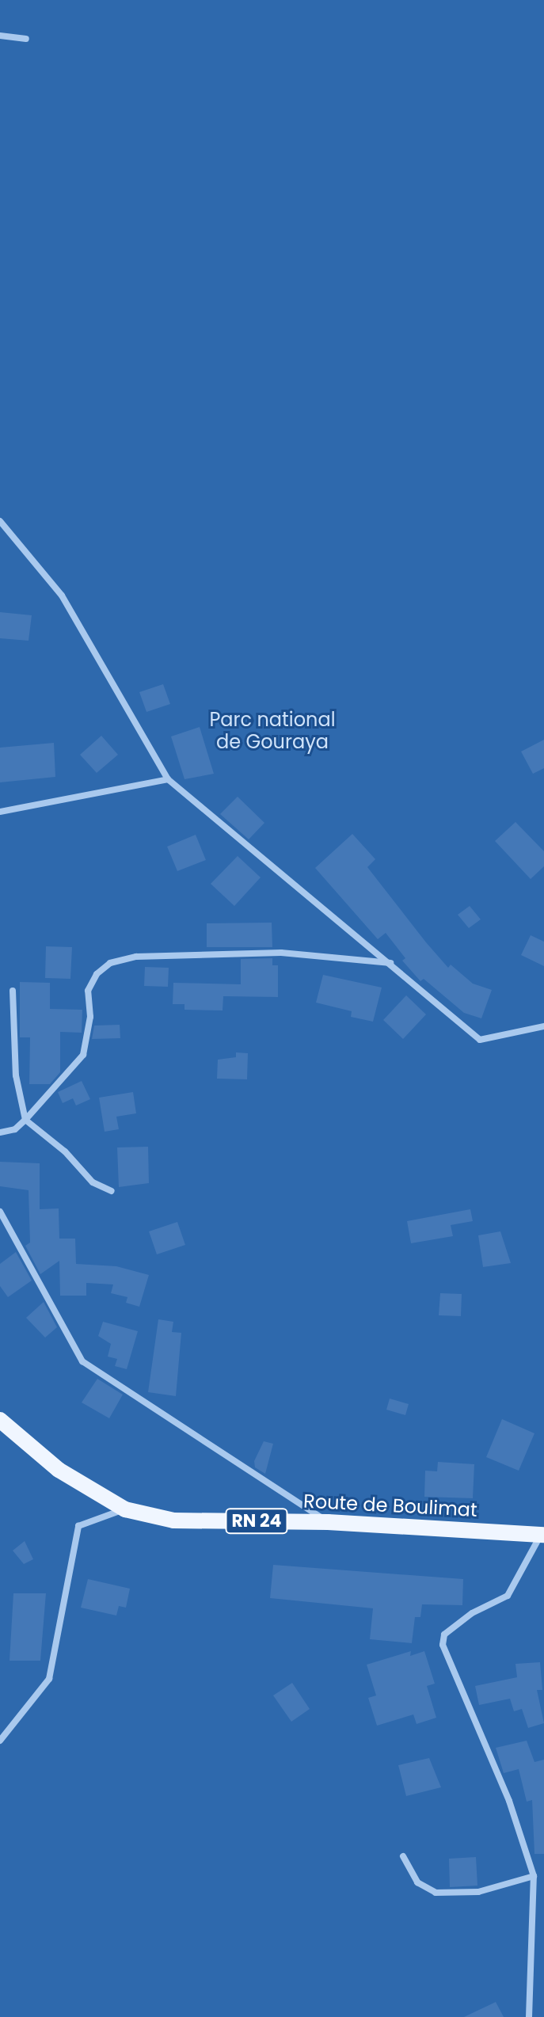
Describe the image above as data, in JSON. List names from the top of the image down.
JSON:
{
  "streets": {
    "main road": ["Route de Boulimat", "RN 24"]
  },
  "parks": ["Parc national de Gouraya"]
}
